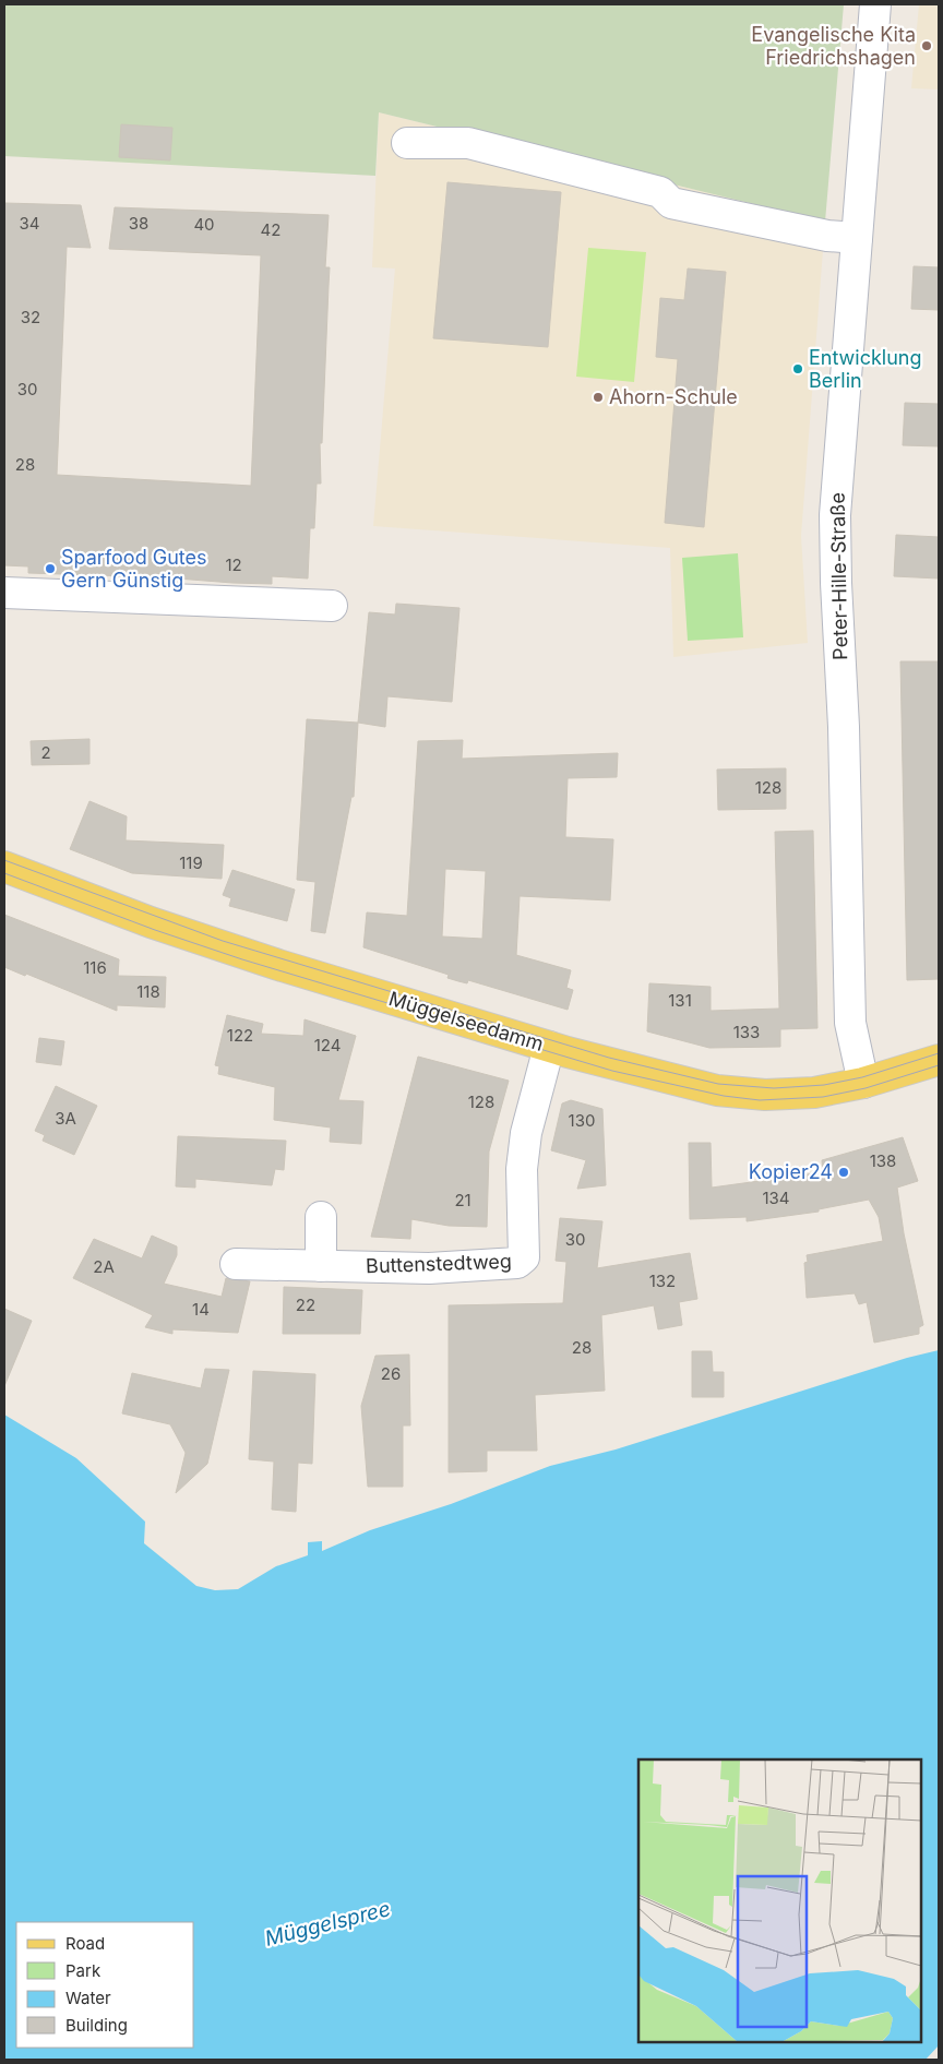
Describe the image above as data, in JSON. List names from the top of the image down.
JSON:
{
  "streets": {
    "main road": ["Müggelseedamm"],
    "street": ["Peter-Hille-Straße", "Buttenstedtweg"]
  },
  "crossings": [
    ["Peter-Hille-Straße", "Müggelseedamm"],
    ["Müggelseedamm", "Buttenstedtweg"]
  ],
  "water": ["Müggelspree"],
  "places": [
    "Evangelische Kita Friedrichshagen",
    "Entwicklung Berlin",
    "Ahorn-Schule",
    "Sparfood Gutes Gern Günstig",
    "Kopier24"
  ],
  "house_numbers": [
    "34",
    "38",
    "40",
    "42",
    "32",
    "30",
    "28",
    "12",
    "2",
    "128",
    "119",
    "116",
    "118",
    "131",
    "133",
    "122",
    "124",
    "128",
    "3A",
    "130",
    "138",
    "134",
    "21",
    "30",
    "2A",
    "132",
    "22",
    "14",
    "28",
    "26"
  ],
  "legend": [
    "Road",
    "Park",
    "Water",
    "Building"
  ]
}
